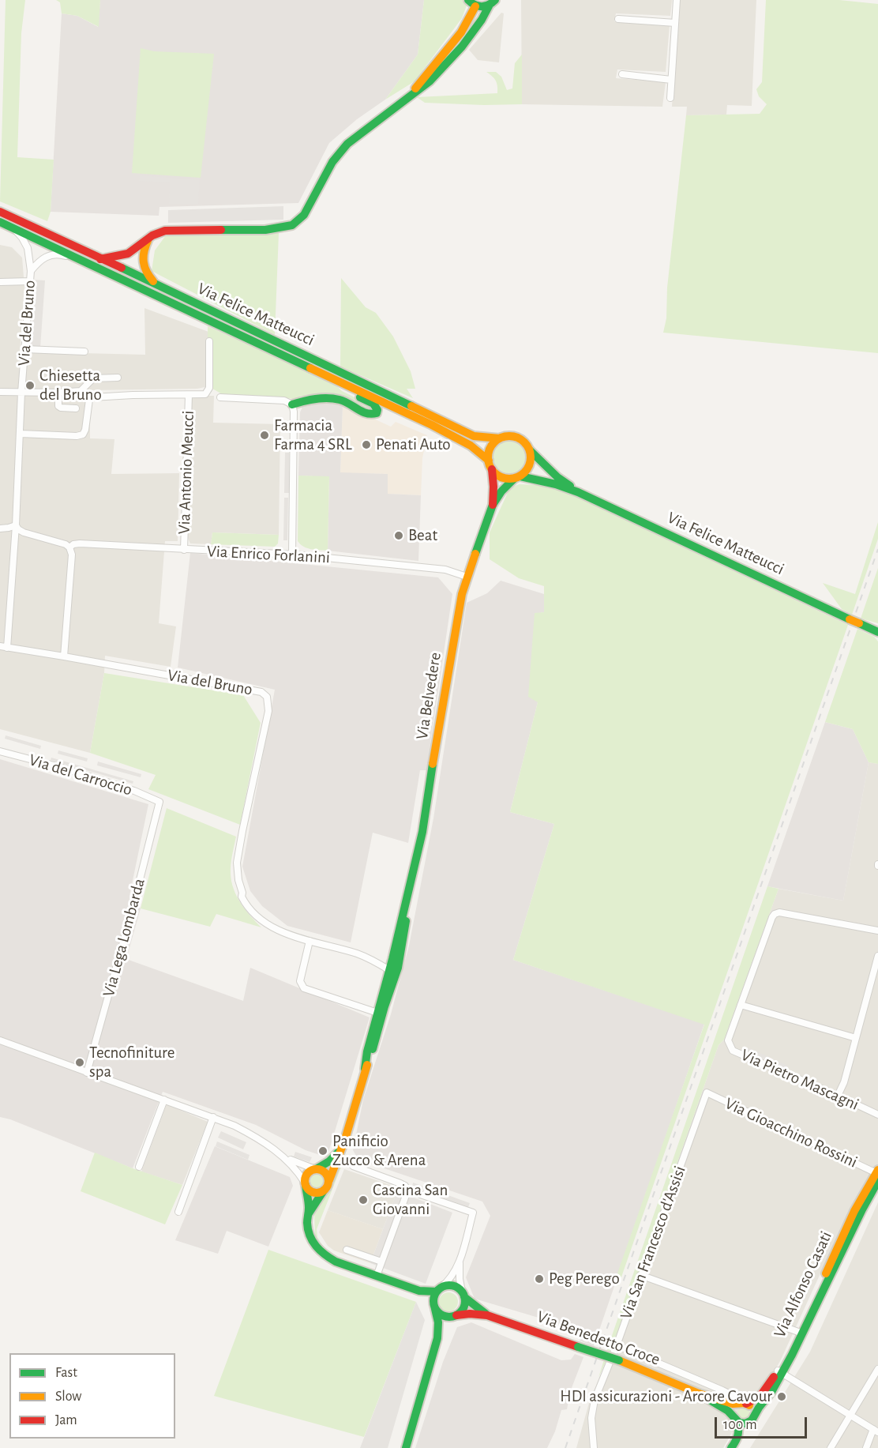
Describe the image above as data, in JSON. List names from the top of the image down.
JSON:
{
  "streets": {
    "street": [
      "Via Felice Matteucci",
      "Via del Bruno",
      "Via Antonio Meucci",
      "Via Enrico Forlanini",
      "Via Belvedere",
      "Via del Carroccio",
      "Via Lega Lombarda",
      "Via Pietro Mascagni",
      "Via Gioacchino Rossini",
      "Via San Francesco d'Assisi",
      "Via Alfonso Casati",
      "Via Benedetto Croce"
    ]
  },
  "crossings": [
    ["Via Felice Matteucci", "Via del Bruno"],
    ["Via Felice Matteucci", "Via Belvedere"],
    ["Via del Bruno", "Via Belvedere"],
    ["Via Antonio Meucci", "Via Enrico Forlanini"],
    ["Via Enrico Forlanini", "Via Belvedere"],
    ["Via del Carroccio", "Via Lega Lombarda"],
    ["Via Gioacchino Rossini", "Via San Francesco d'Assisi"],
    ["Via Gioacchino Rossini", "Via Alfonso Casati"],
    ["Via Alfonso Casati", "Via Benedetto Croce"]
  ],
  "places": [
    "Chiesetta del Bruno",
    "Farmacia Farma 4 SRL",
    "Penati Auto",
    "Beat",
    "Tecnofiniture spa",
    "Panificio Zucco & Arena",
    "Cascina San Giovanni",
    "Peg Perego",
    "HDI assicurazioni - Arcore Cavour"
  ],
  "legend": ["Fast", "Slow", "Jam"],
  "scale_bar": "100 m"
}
